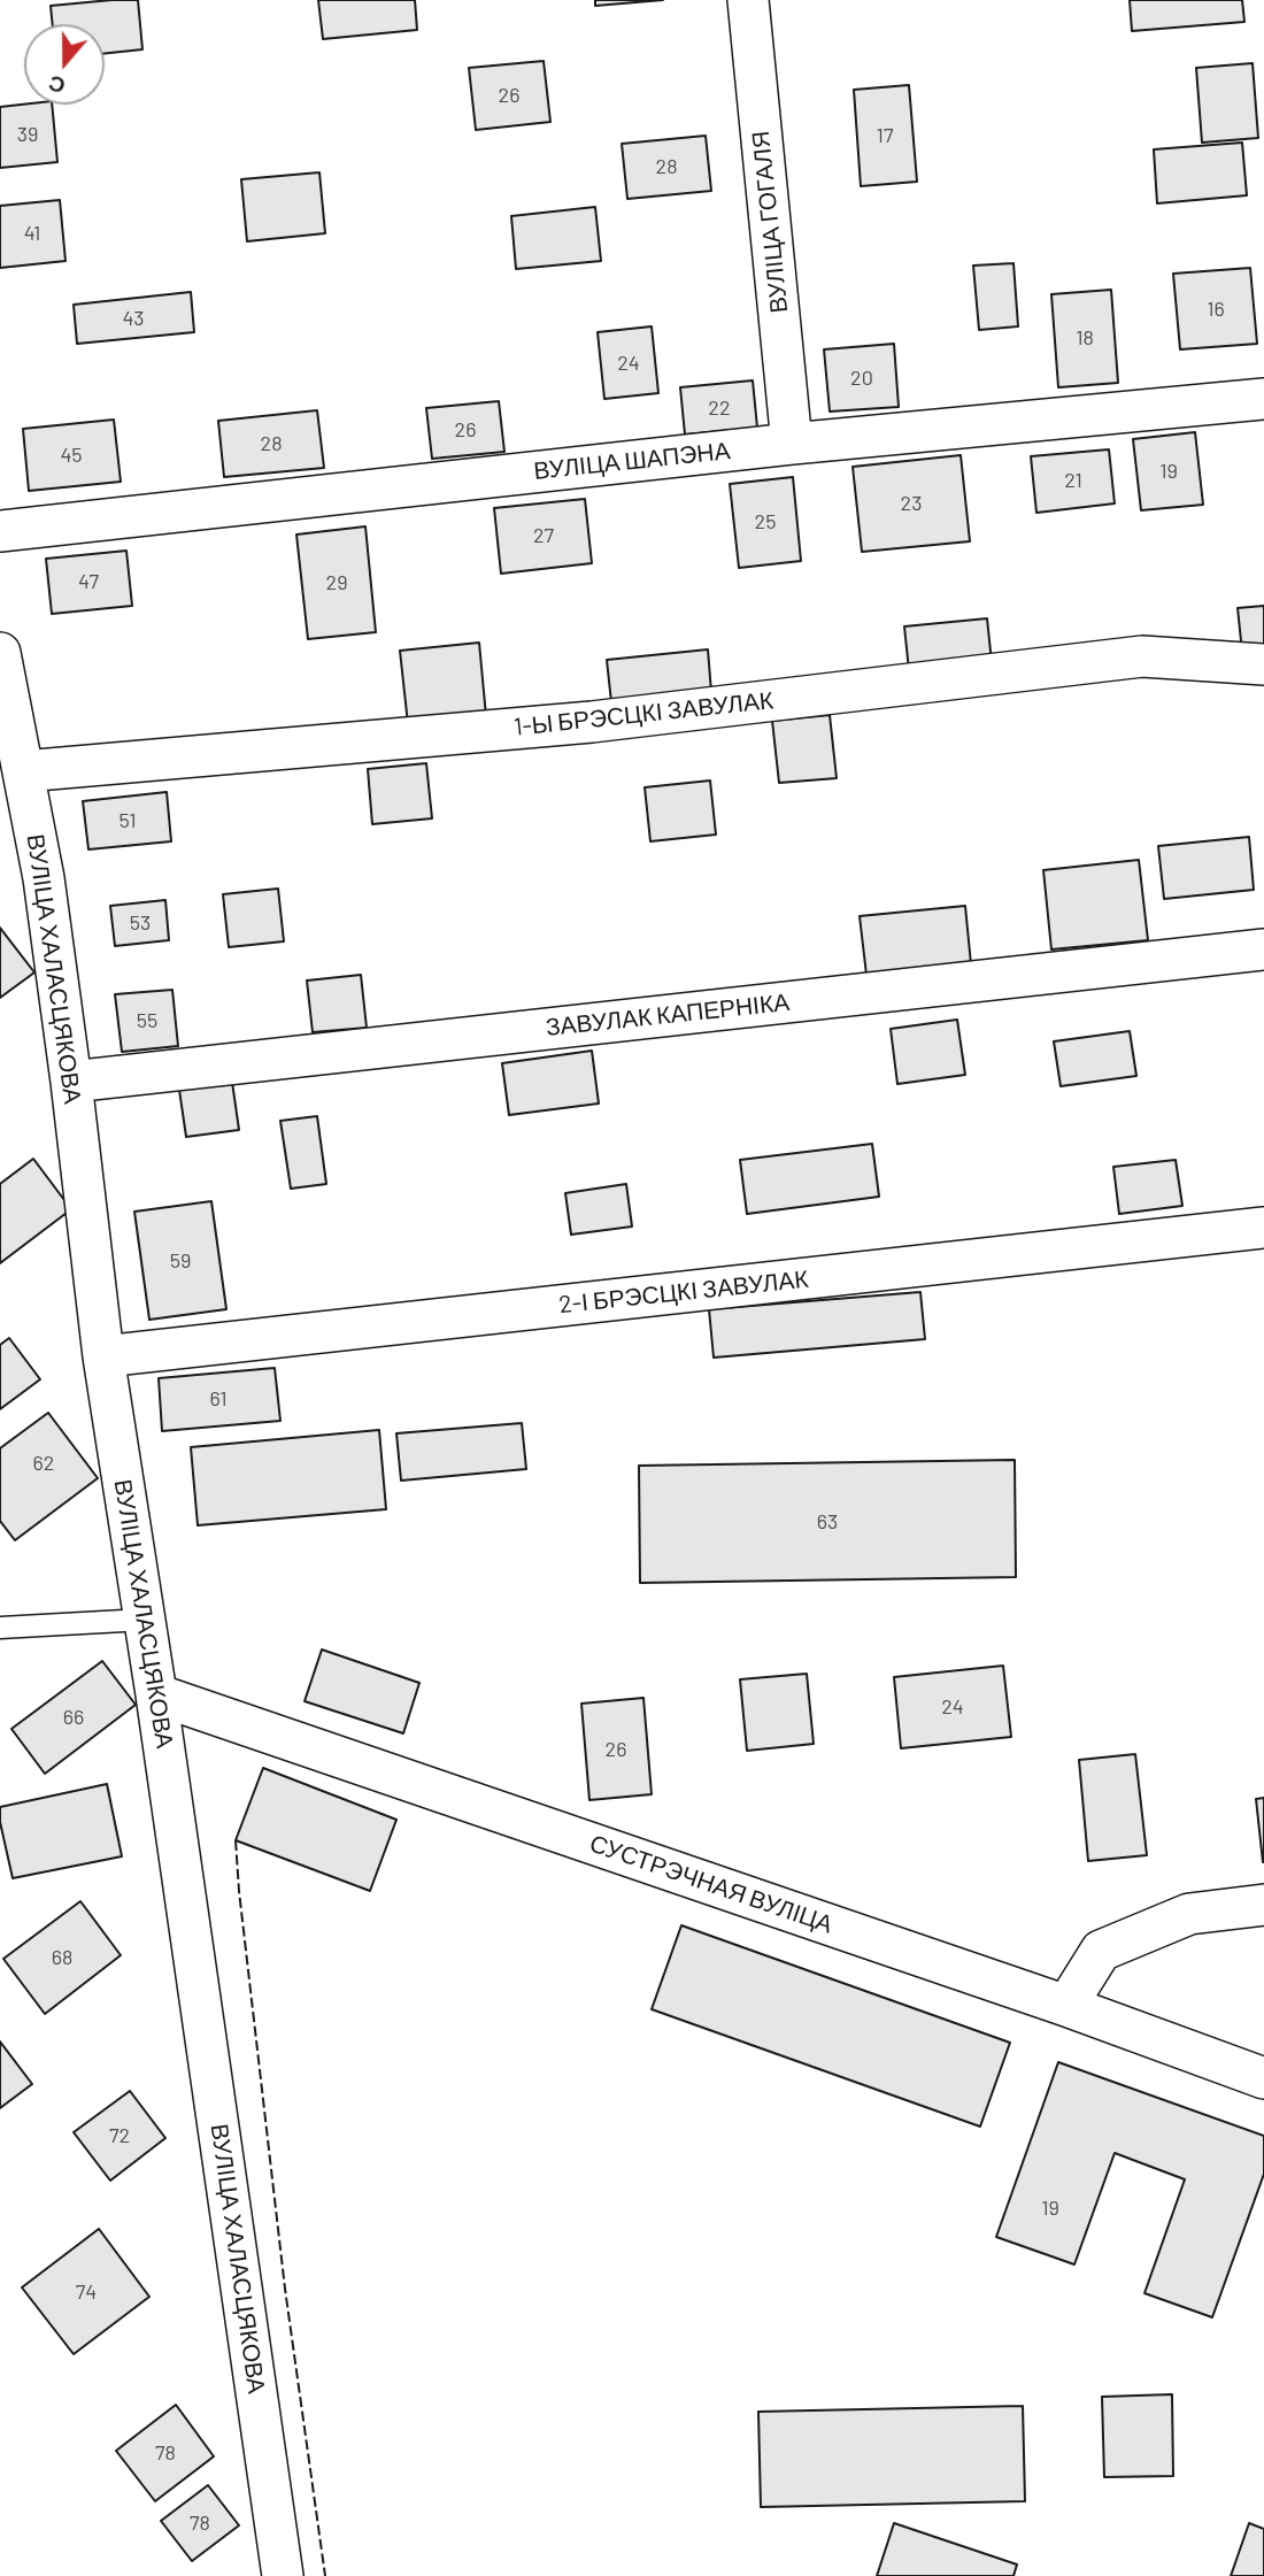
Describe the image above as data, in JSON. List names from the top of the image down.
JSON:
{
  "streets": {
    "street": [
      "ВУЛІЦА ГОГАЛЯ",
      "ВУЛІЦА ШАПЭНА",
      "1-Ы БРЭСЦКІ ЗАВУЛАК",
      "ВУЛІЦА ХАЛАСЦЯКОВА",
      "ЗАВУЛАК КАПЕРНІКА",
      "2-І БРЭСЦКІ ЗАВУЛАК",
      "СУСТРЭЧНАЯ ВУЛІЦА"
    ]
  },
  "crossings": [
    ["ВУЛІЦА ГОГАЛЯ", "ВУЛІЦА ШАПЭНА"],
    ["1-Ы БРЭСЦКІ ЗАВУЛАК", "ВУЛІЦА ХАЛАСЦЯКОВА"],
    ["ВУЛІЦА ХАЛАСЦЯКОВА", "ЗАВУЛАК КАПЕРНІКА"],
    ["ВУЛІЦА ХАЛАСЦЯКОВА", "2-І БРЭСЦКІ ЗАВУЛАК"],
    ["ВУЛІЦА ХАЛАСЦЯКОВА", "СУСТРЭЧНАЯ ВУЛІЦА"]
  ],
  "house_numbers": [
    "26",
    "39",
    "17",
    "28",
    "41",
    "16",
    "43",
    "18",
    "24",
    "20",
    "22",
    "26",
    "28",
    "45",
    "19",
    "21",
    "23",
    "25",
    "27",
    "47",
    "29",
    "51",
    "53",
    "55",
    "59",
    "61",
    "62",
    "63",
    "24",
    "66",
    "26",
    "68",
    "72",
    "19",
    "74",
    "78",
    "78"
  ],
  "north": "bottom"
}
